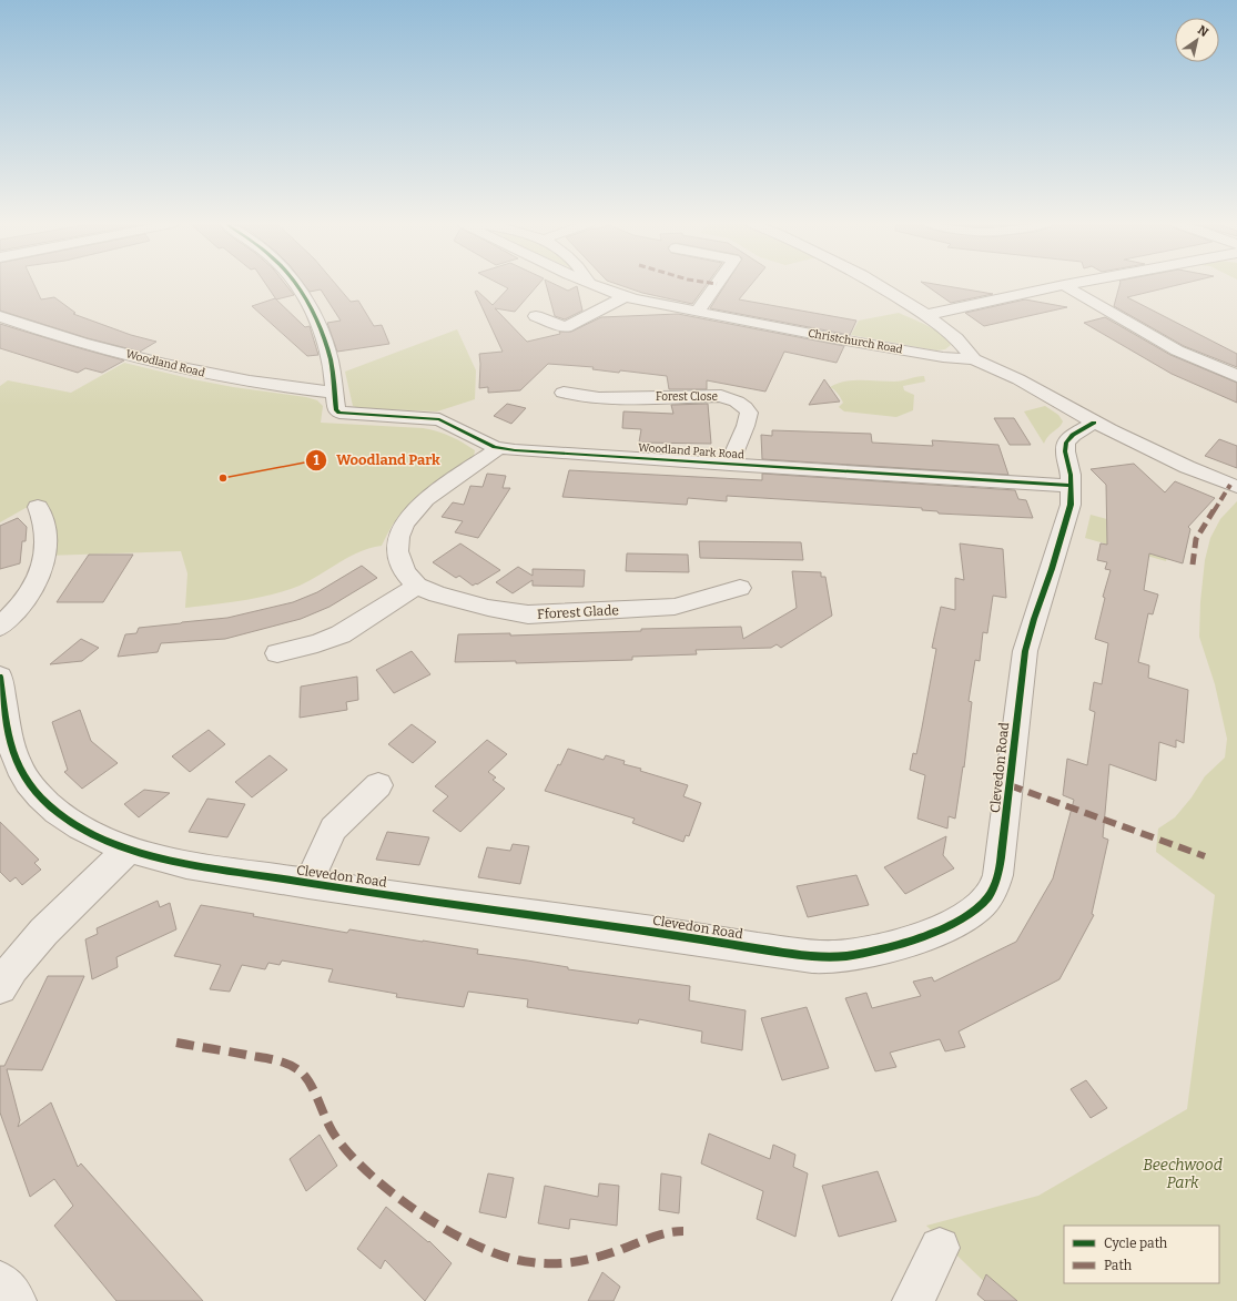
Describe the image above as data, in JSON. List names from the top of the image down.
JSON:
{
  "streets": {
    "street": [
      "Christchurch Road",
      "Woodland Road",
      "Forest Close",
      "Woodland Park Road",
      "Fforest Glade",
      "Clevedon Road"
    ]
  },
  "crossings": [
    ["Christchurch Road", "Clevedon Road"],
    ["Woodland Road", "Woodland Park Road"],
    ["Forest Close", "Woodland Park Road"],
    ["Woodland Park Road", "Fforest Glade"],
    ["Woodland Park Road", "Clevedon Road"]
  ],
  "parks": ["Beechwood Park"],
  "places": ["Woodland Park"],
  "legend": ["Cycle path", "Path"],
  "north": "top right"
}
